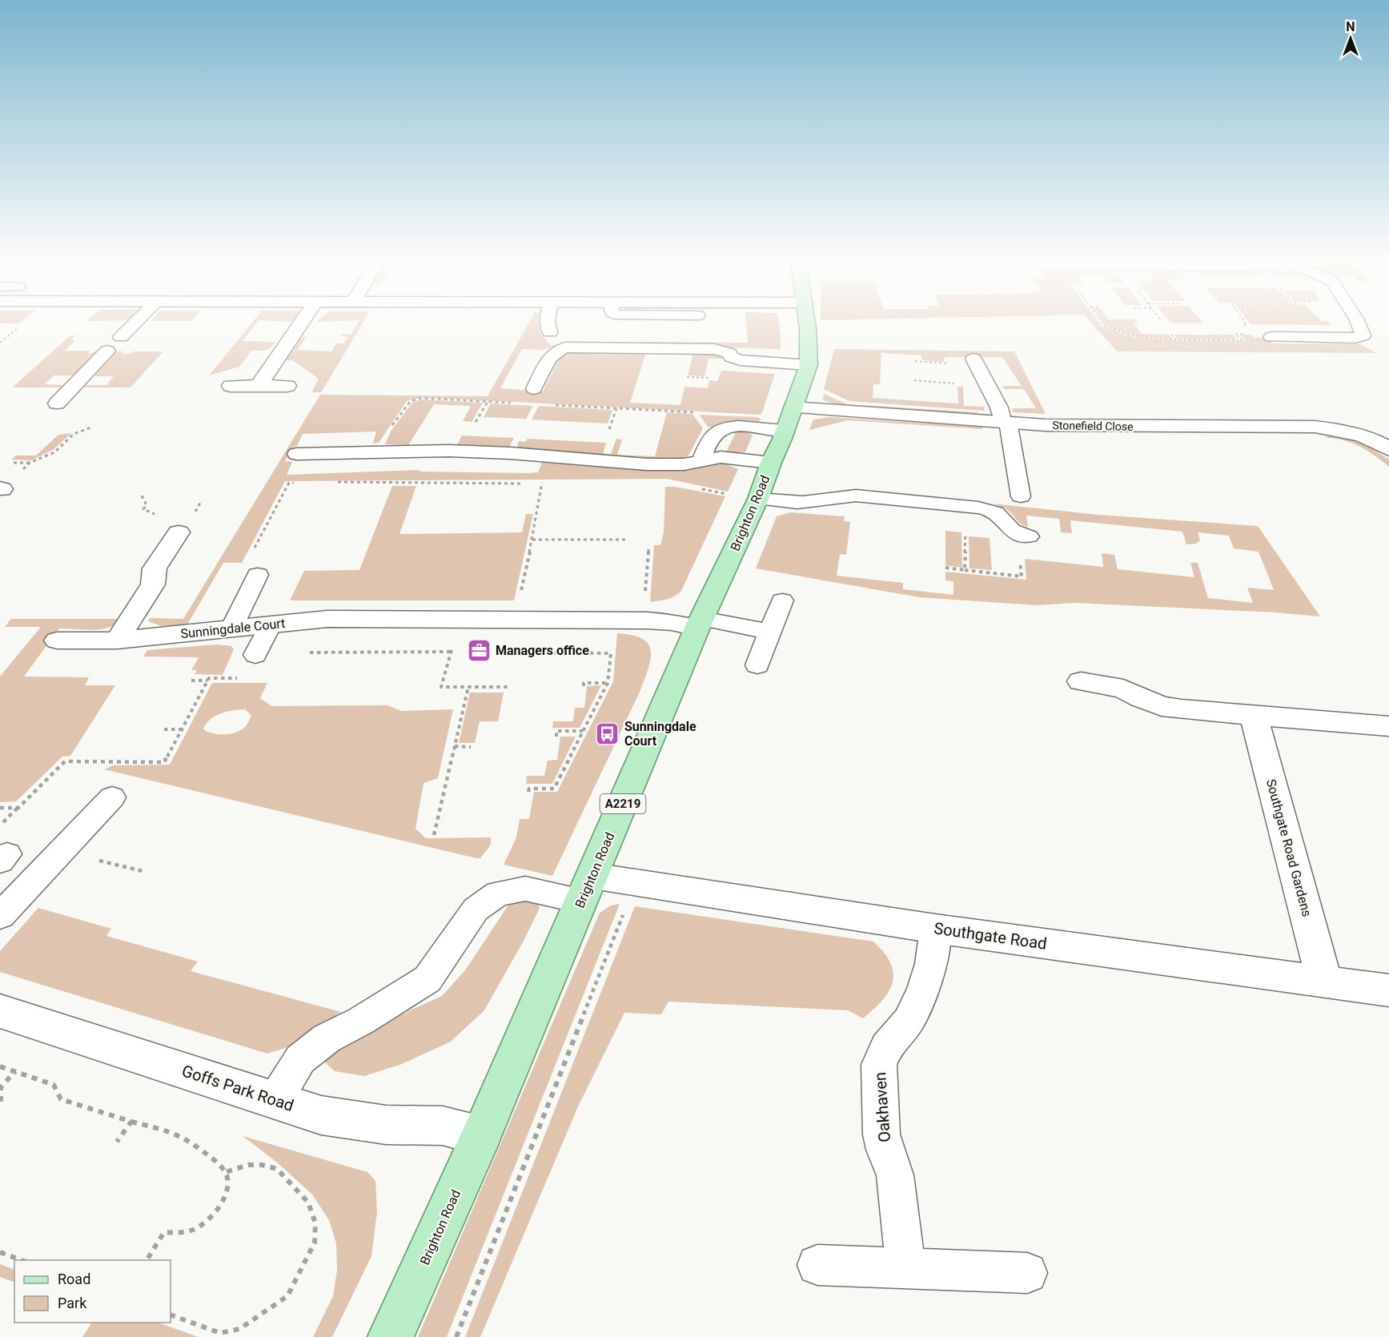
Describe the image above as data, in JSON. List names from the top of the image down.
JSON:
{
  "streets": {
    "main road": ["Brighton Road", "A2219"],
    "street": [
      "Stonefield Close",
      "Sunningdale Court",
      "Southgate Road Gardens",
      "Southgate Road",
      "Goffs Park Road"
    ],
    "lane": ["Oakhaven"]
  },
  "crossings": [
    ["Stonefield Close", "Brighton Road"],
    ["Brighton Road", "Sunningdale Court"],
    ["Brighton Road", "Southgate Road"],
    ["Brighton Road", "Goffs Park Road"],
    ["Southgate Road Gardens", "Southgate Road"],
    ["Southgate Road", "Oakhaven"]
  ],
  "places": {
    "office": ["Managers office"],
    "bus stop": ["Sunningdale Court"]
  },
  "legend": ["Road", "Park"],
  "north": "top"
}
